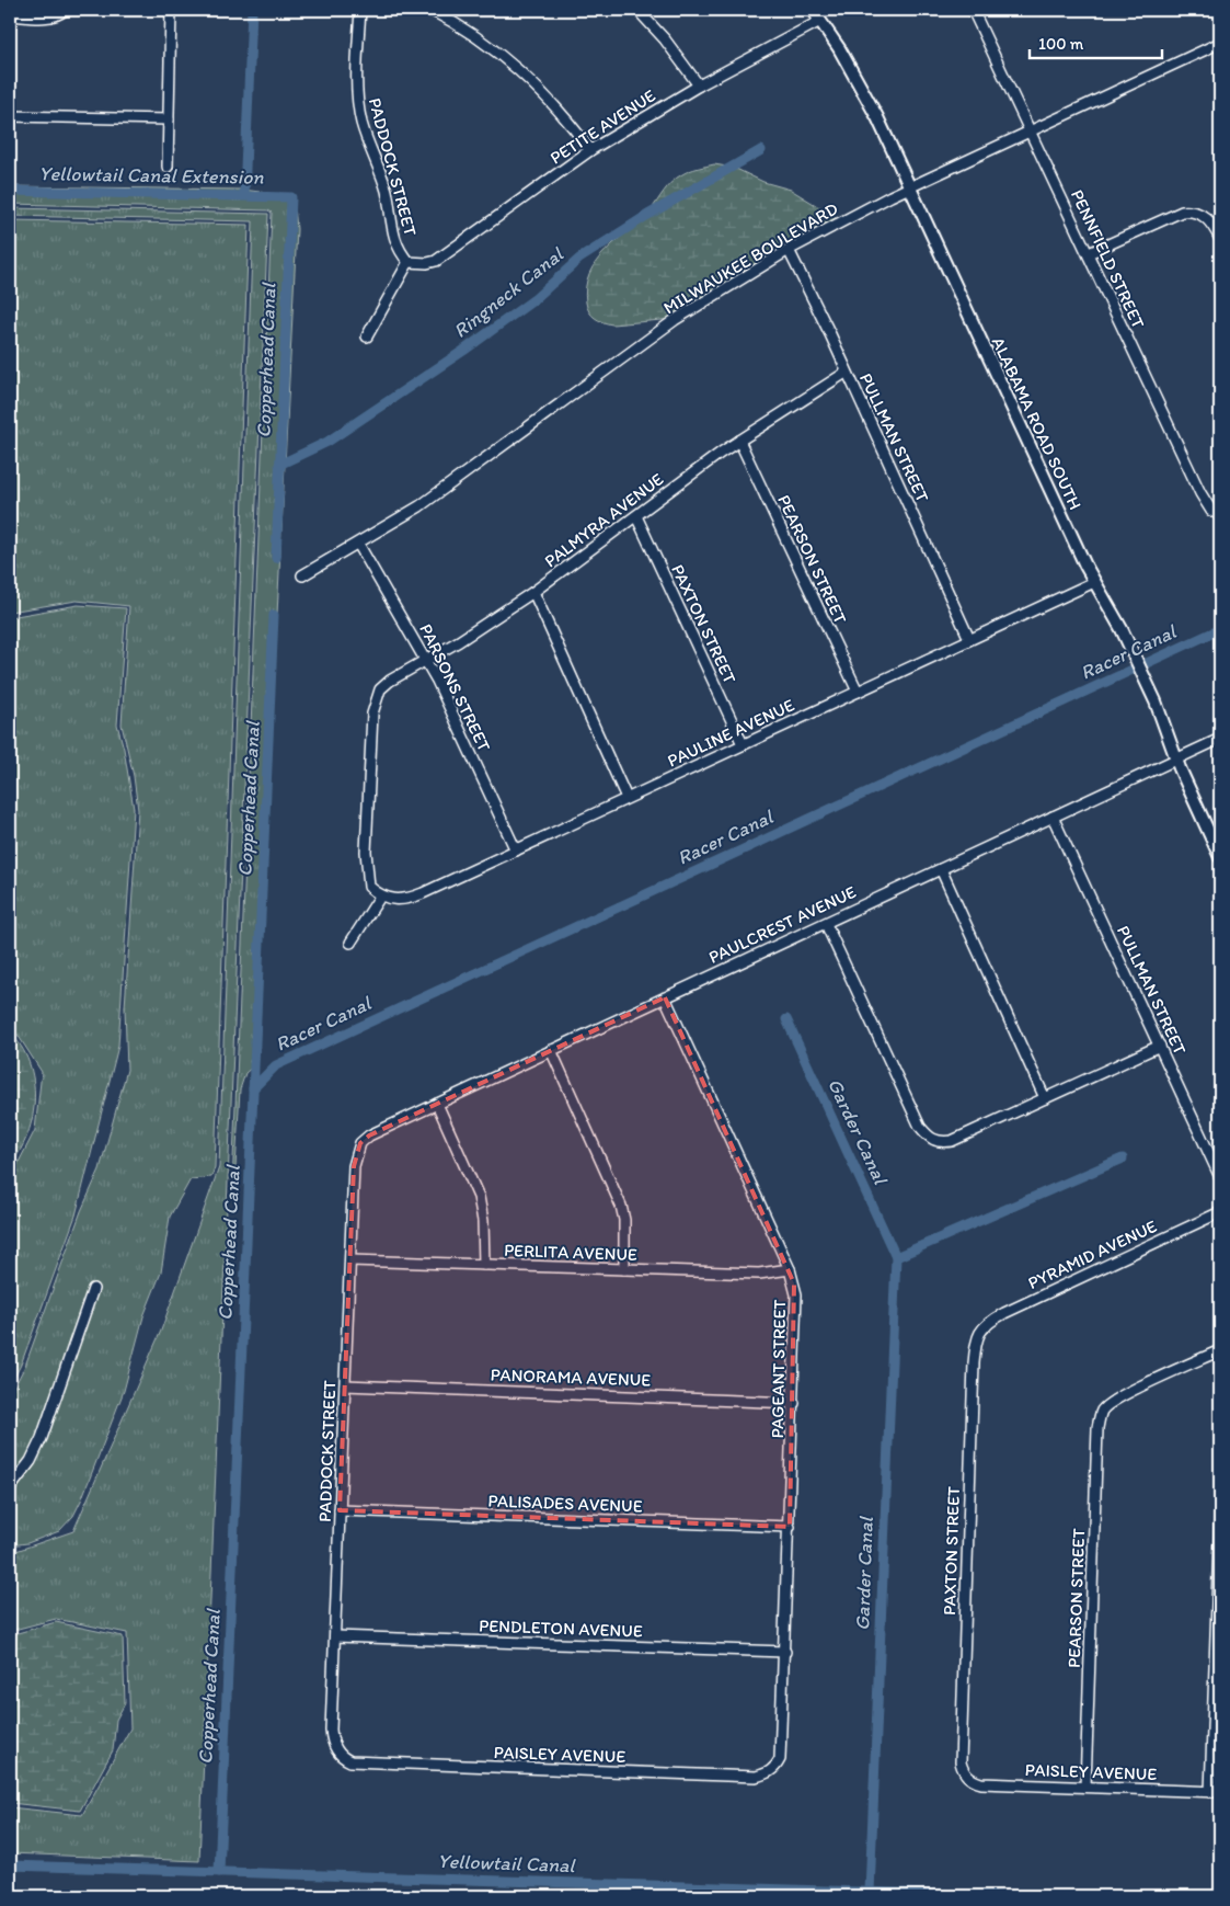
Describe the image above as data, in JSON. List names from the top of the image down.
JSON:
{
  "streets": {
    "street": [
      "PETITE AVENUE",
      "PADDOCK STREET",
      "MILWAUKEE BOULEVARD",
      "PENNFIELD STREET",
      "ALABAMA ROAD SOUTH",
      "PULLMAN STREET",
      "PALMYRA AVENUE",
      "PEARSON STREET",
      "PAXTON STREET",
      "PARSONS STREET",
      "PAULINE AVENUE",
      "PAULCREST AVENUE",
      "PERLITA AVENUE",
      "PYRAMID AVENUE",
      "PAGEANT STREET",
      "PANORAMA AVENUE",
      "PALISADES AVENUE",
      "PENDLETON AVENUE",
      "PAISLEY AVENUE"
    ]
  },
  "crossings": [
    ["PETITE AVENUE", "PADDOCK STREET"],
    ["PETITE AVENUE", "ALABAMA ROAD SOUTH"],
    ["PADDOCK STREET", "PAULCREST AVENUE"],
    ["PADDOCK STREET", "PERLITA AVENUE"],
    ["PADDOCK STREET", "PANORAMA AVENUE"],
    ["PADDOCK STREET", "PALISADES AVENUE"],
    ["PADDOCK STREET", "PENDLETON AVENUE"],
    ["PADDOCK STREET", "PAISLEY AVENUE"],
    ["MILWAUKEE BOULEVARD", "PENNFIELD STREET"],
    ["MILWAUKEE BOULEVARD", "ALABAMA ROAD SOUTH"],
    ["MILWAUKEE BOULEVARD", "PULLMAN STREET"],
    ["MILWAUKEE BOULEVARD", "PARSONS STREET"],
    ["ALABAMA ROAD SOUTH", "PAULINE AVENUE"],
    ["ALABAMA ROAD SOUTH", "PAULCREST AVENUE"],
    ["PULLMAN STREET", "PALMYRA AVENUE"],
    ["PULLMAN STREET", "PAULINE AVENUE"],
    ["PULLMAN STREET", "PAULCREST AVENUE"],
    ["PALMYRA AVENUE", "PEARSON STREET"],
    ["PALMYRA AVENUE", "PAXTON STREET"],
    ["PALMYRA AVENUE", "PARSONS STREET"],
    ["PALMYRA AVENUE", "PAULINE AVENUE"],
    ["PEARSON STREET", "PAULINE AVENUE"],
    ["PEARSON STREET", "PAISLEY AVENUE"],
    ["PAXTON STREET", "PAULINE AVENUE"],
    ["PAXTON STREET", "PYRAMID AVENUE"],
    ["PAXTON STREET", "PAISLEY AVENUE"],
    ["PARSONS STREET", "PAULINE AVENUE"],
    ["PAULCREST AVENUE", "PAGEANT STREET"],
    ["PERLITA AVENUE", "PAGEANT STREET"],
    ["PAGEANT STREET", "PANORAMA AVENUE"],
    ["PAGEANT STREET", "PALISADES AVENUE"],
    ["PAGEANT STREET", "PENDLETON AVENUE"],
    ["PAGEANT STREET", "PAISLEY AVENUE"]
  ],
  "water": [
    "Yellowtail Canal Extension",
    "Ringneck Canal",
    "Copperhead Canal",
    "Racer Canal",
    "Garder Canal",
    "Yellowtail Canal"
  ],
  "scale_bar": "100 m"
}
